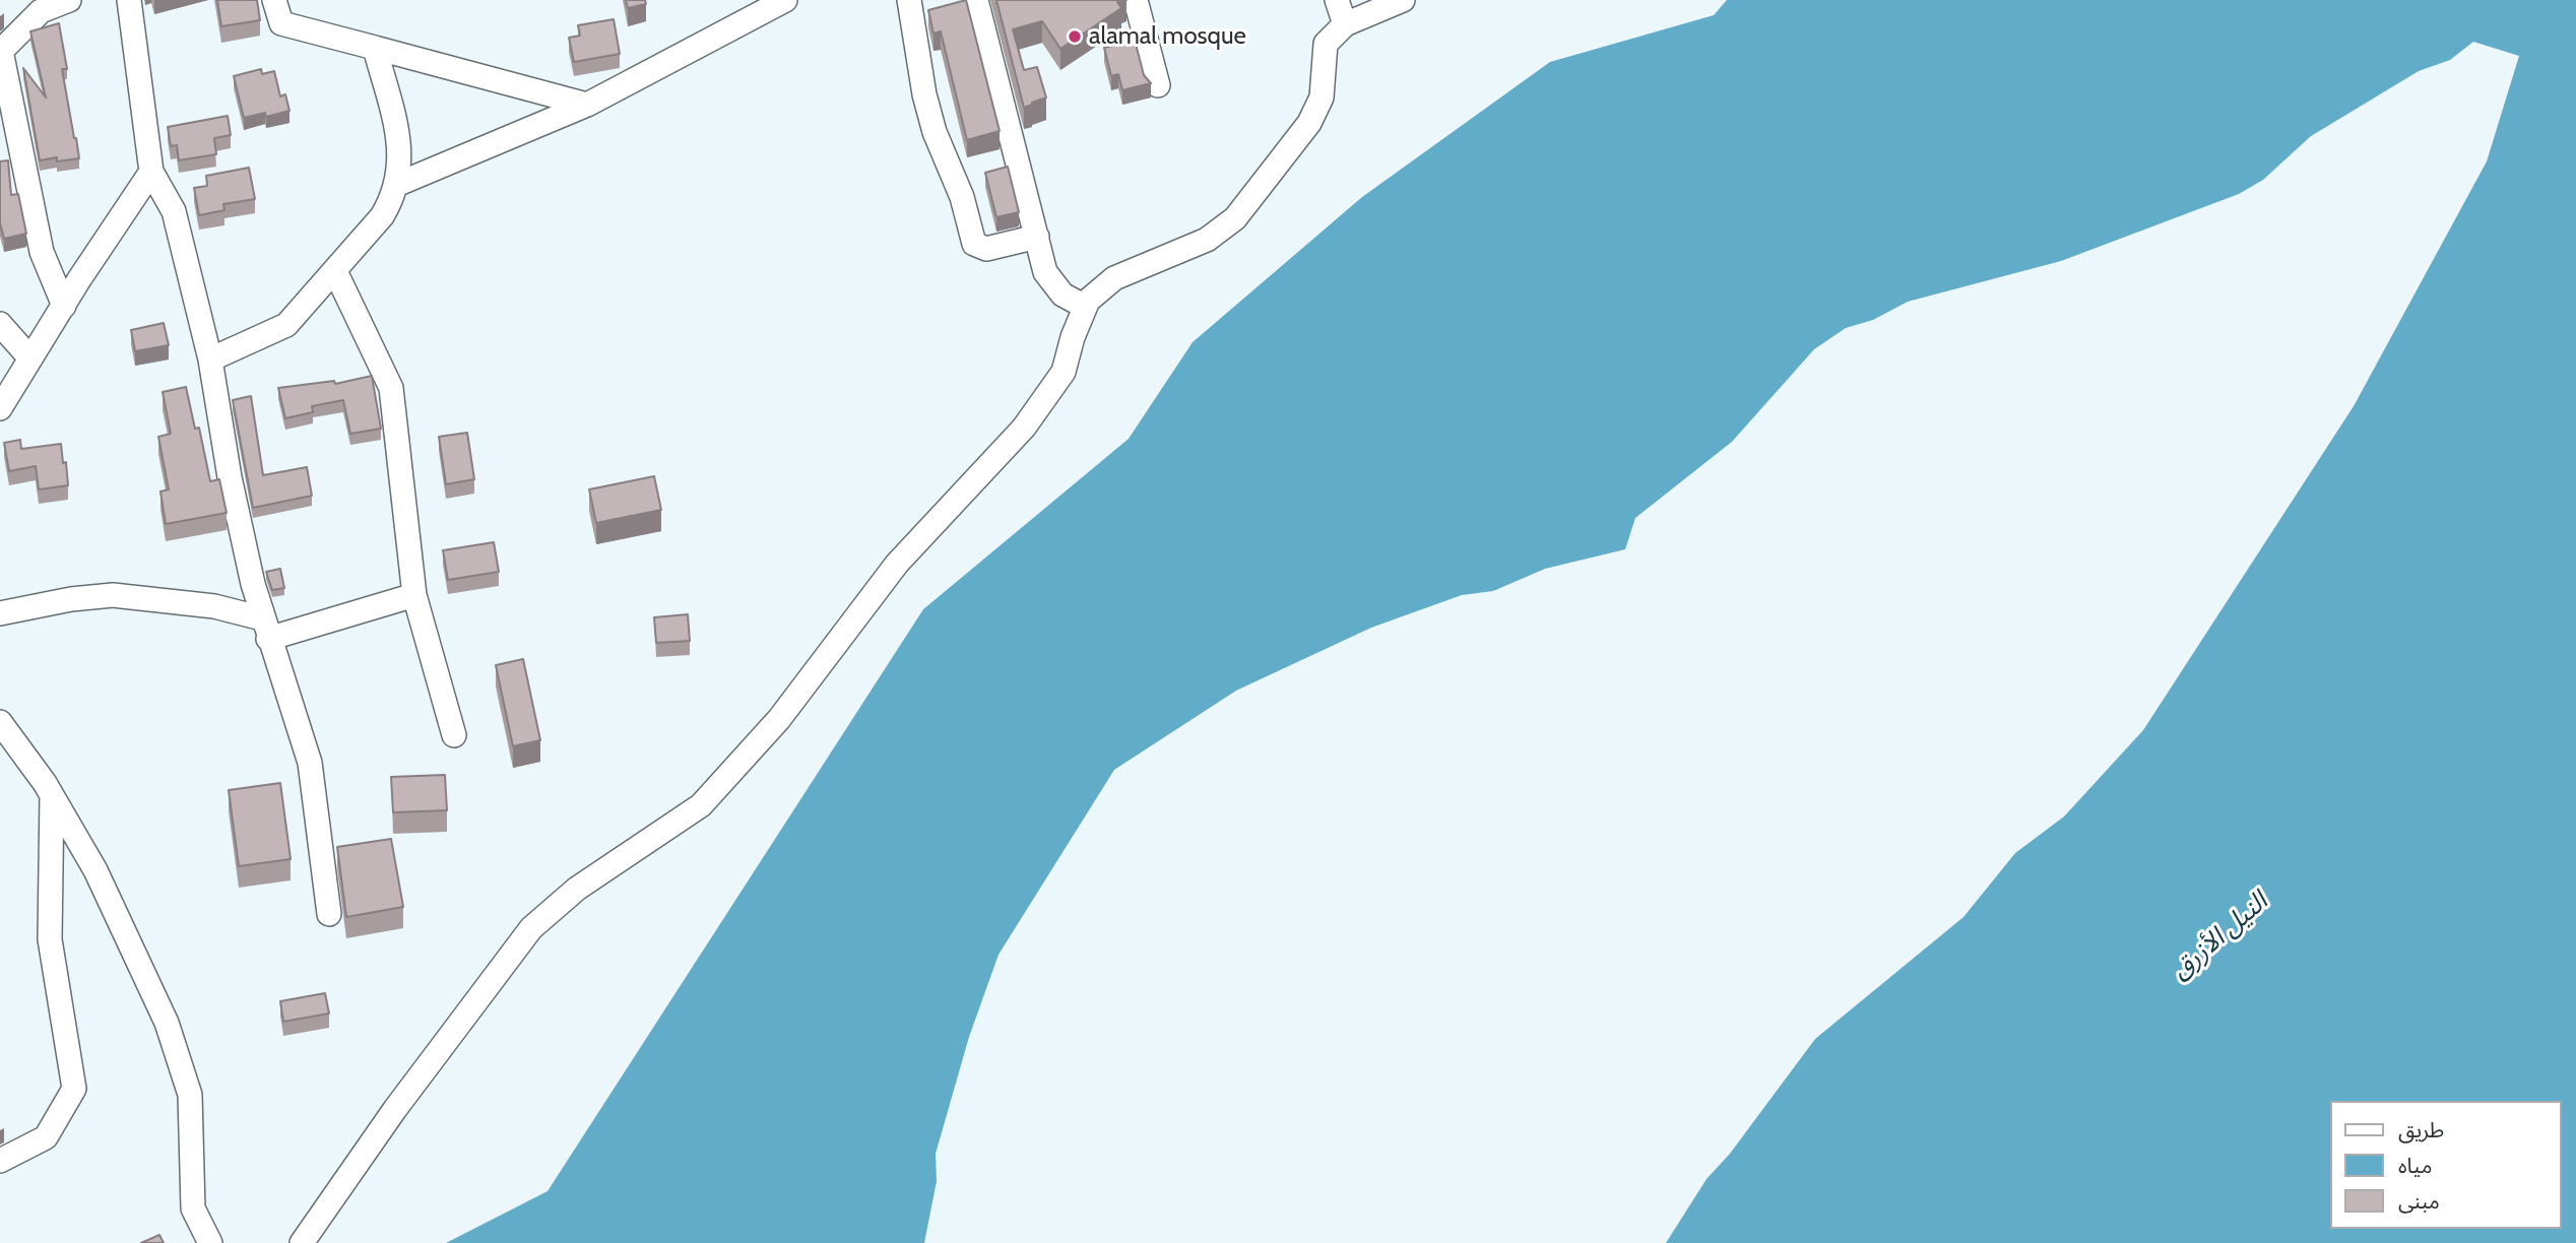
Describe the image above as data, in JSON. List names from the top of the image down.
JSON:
{
  "water": ["النيل الأزرق"],
  "places": ["alamal mosque"],
  "legend": ["طريق", "مياه", "مبنى"]
}
